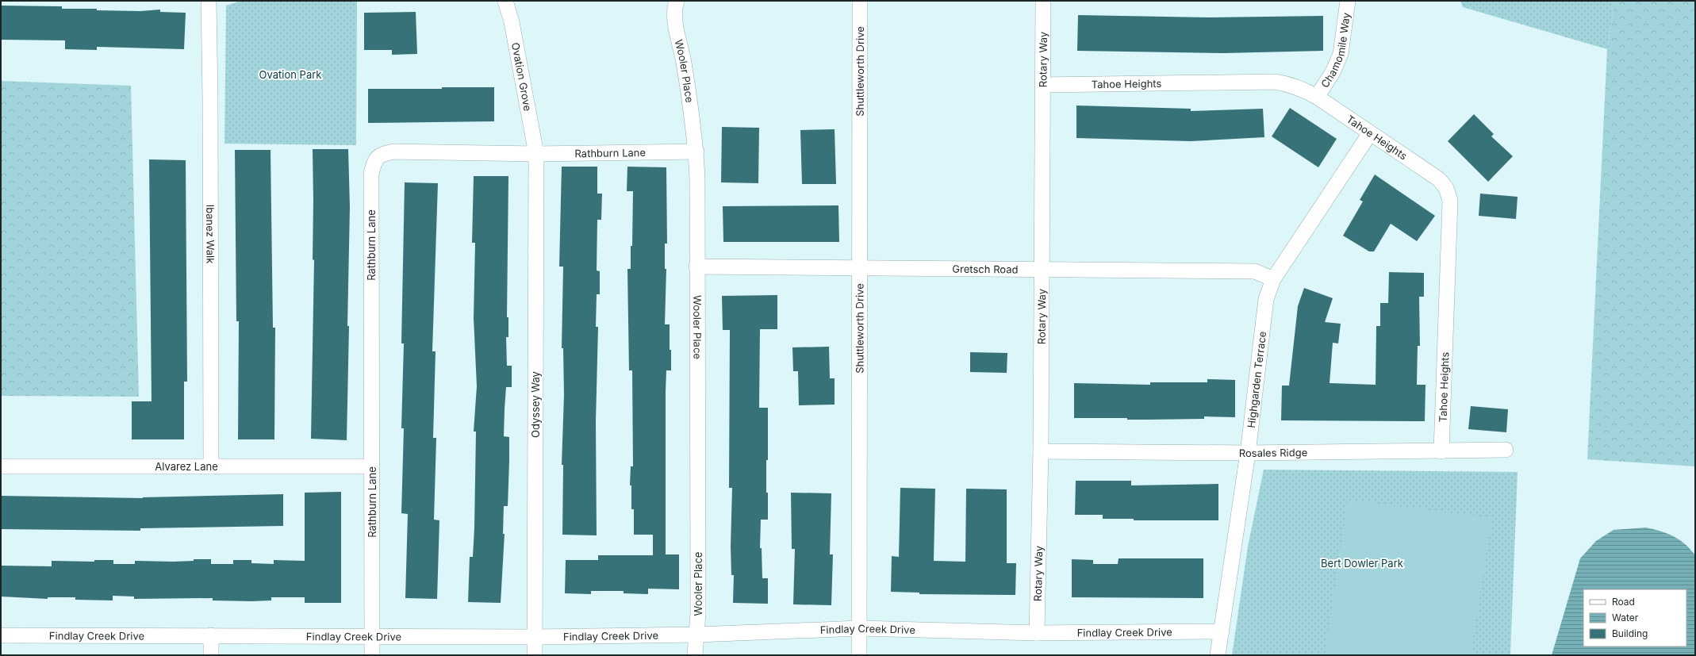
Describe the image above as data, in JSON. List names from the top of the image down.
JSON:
{
  "streets": {
    "street": [
      "Chamomile Way",
      "Rotary Way",
      "Wooler Place",
      "Shuttleworth Drive",
      "Ovation Grove",
      "Tahoe Heights",
      "Rathburn Lane",
      "Ibanez Walk",
      "Gretsch Road",
      "Highgarden Terrace",
      "Odyssey Way",
      "Rosales Ridge",
      "Alvarez Lane",
      "Findlay Creek Drive"
    ]
  },
  "crossings": [
    ["Chamomile Way", "Tahoe Heights"],
    ["Rotary Way", "Tahoe Heights"],
    ["Rotary Way", "Gretsch Road"],
    ["Rotary Way", "Rosales Ridge"],
    ["Rotary Way", "Findlay Creek Drive"],
    ["Wooler Place", "Rathburn Lane"],
    ["Wooler Place", "Gretsch Road"],
    ["Wooler Place", "Findlay Creek Drive"],
    ["Shuttleworth Drive", "Gretsch Road"],
    ["Shuttleworth Drive", "Findlay Creek Drive"],
    ["Ovation Grove", "Rathburn Lane"],
    ["Ovation Grove", "Odyssey Way"],
    ["Tahoe Heights", "Highgarden Terrace"],
    ["Tahoe Heights", "Rosales Ridge"],
    ["Rathburn Lane", "Odyssey Way"],
    ["Rathburn Lane", "Alvarez Lane"],
    ["Rathburn Lane", "Findlay Creek Drive"],
    ["Ibanez Walk", "Alvarez Lane"],
    ["Gretsch Road", "Highgarden Terrace"],
    ["Highgarden Terrace", "Rosales Ridge"],
    ["Highgarden Terrace", "Findlay Creek Drive"],
    ["Odyssey Way", "Findlay Creek Drive"]
  ],
  "parks": ["Ovation Park", "Bert Dowler Park"],
  "legend": ["Road", "Water", "Building"]
}
